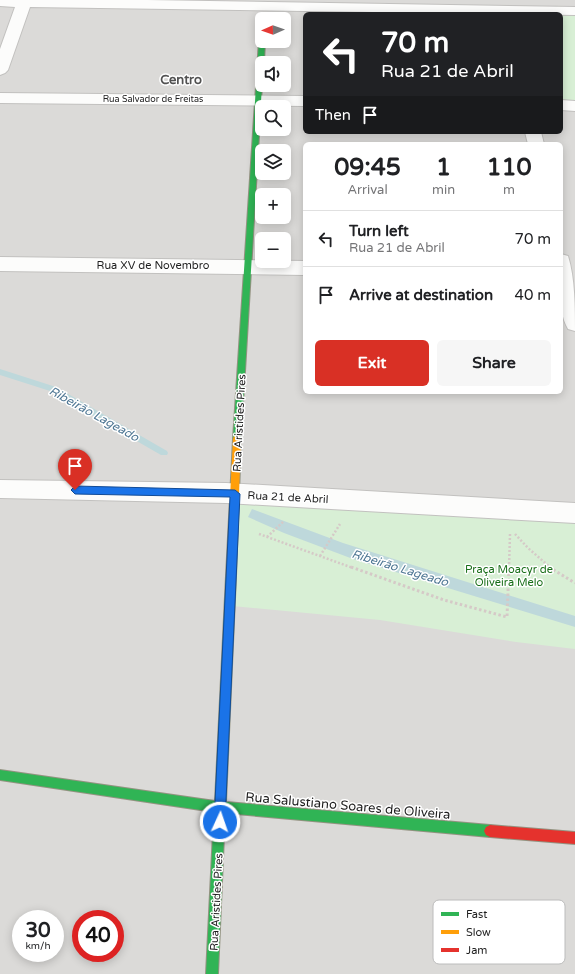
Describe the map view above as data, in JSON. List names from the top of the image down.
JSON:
{
  "streets": {
    "street": [
      "Rua Salvador de Freitas",
      "Rua XV de Novembro",
      "Rua Aristides Pires",
      "Rua 21 de Abril",
      "Rua Salustiano Soares de Oliveira"
    ]
  },
  "crossings": [
    ["Rua Salvador de Freitas", "Rua Aristides Pires"],
    ["Rua XV de Novembro", "Rua Aristides Pires"],
    ["Rua Aristides Pires", "Rua 21 de Abril"],
    ["Rua Aristides Pires", "Rua Salustiano Soares de Oliveira"]
  ],
  "districts": ["Centro"],
  "water": ["Ribeirão Lageado"],
  "parks": ["Praça Moacyr de Oliveira Melo"],
  "legend": ["Fast", "Slow", "Jam"],
  "north": "left",
  "page": {
    "map_buttons": ["+", "−"],
    "turn": ["70 m", "Rua 21 de Abril"],
    "then": "Then",
    "eta": [
      "09:45",
      "Arrival",
      "1",
      "min",
      "110",
      "m"
    ],
    "list": [
      {
        "name": "Turn left",
        "note": "Rua 21 de Abril",
        "value": "70 m"
      },
      {
        "name": "Arrive at destination",
        "value": "40 m"
      }
    ],
    "buttons": ["Exit", "Share"],
    "speed": "30 km/h",
    "limit": "40"
  }
}
